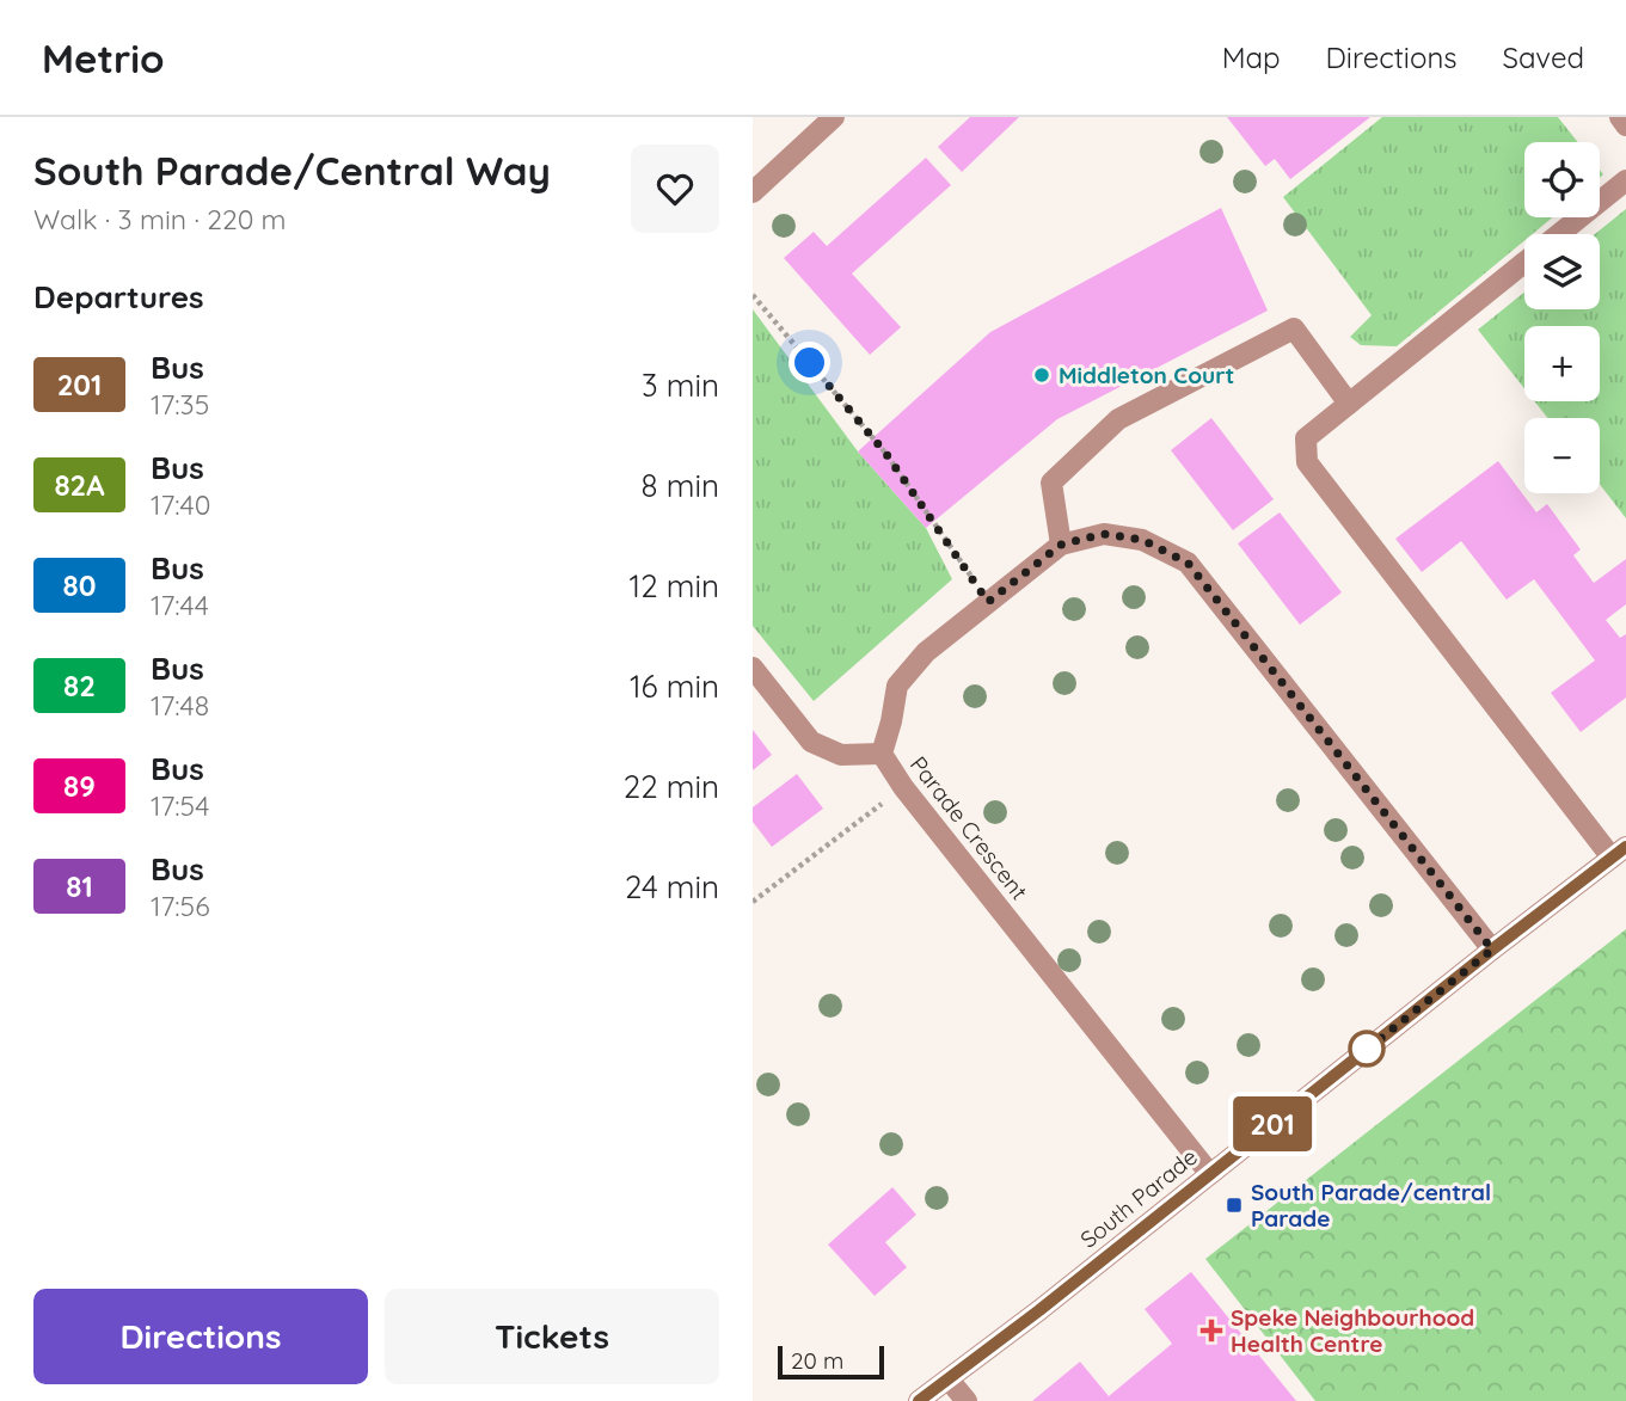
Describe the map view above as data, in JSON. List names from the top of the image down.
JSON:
{
  "streets": {
    "street": ["Parade Crescent", "South Parade"]
  },
  "crossings": [
    ["Parade Crescent", "South Parade"]
  ],
  "places": {
    "other": ["Middleton Court"],
    "transit": ["South Parade/central Parade"],
    "health": ["Speke Neighbourhood Health Centre"]
  },
  "lines": ["bus line 201"],
  "scale_bar": "20 m",
  "page": {
    "header": "Metrio",
    "nav": ["Map", "Directions", "Saved"],
    "heading": [
      ["South Parade/Central Way", "Walk · 3 min · 220 m"],
      "Departures"
    ],
    "on_map": "201",
    "map_buttons": ["+", "−"],
    "list": [
      {
        "mark": "201",
        "name": "Bus",
        "note": "17:35",
        "value": "3 min"
      },
      {
        "mark": "82A",
        "name": "Bus",
        "note": "17:40",
        "value": "8 min"
      },
      {
        "mark": "80",
        "name": "Bus",
        "note": "17:44",
        "value": "12 min"
      },
      {
        "mark": "82",
        "name": "Bus",
        "note": "17:48",
        "value": "16 min"
      },
      {
        "mark": "89",
        "name": "Bus",
        "note": "17:54",
        "value": "22 min"
      },
      {
        "mark": "81",
        "name": "Bus",
        "note": "17:56",
        "value": "24 min"
      }
    ],
    "buttons": ["Directions", "Tickets"],
    "scale": "20 m"
  }
}
